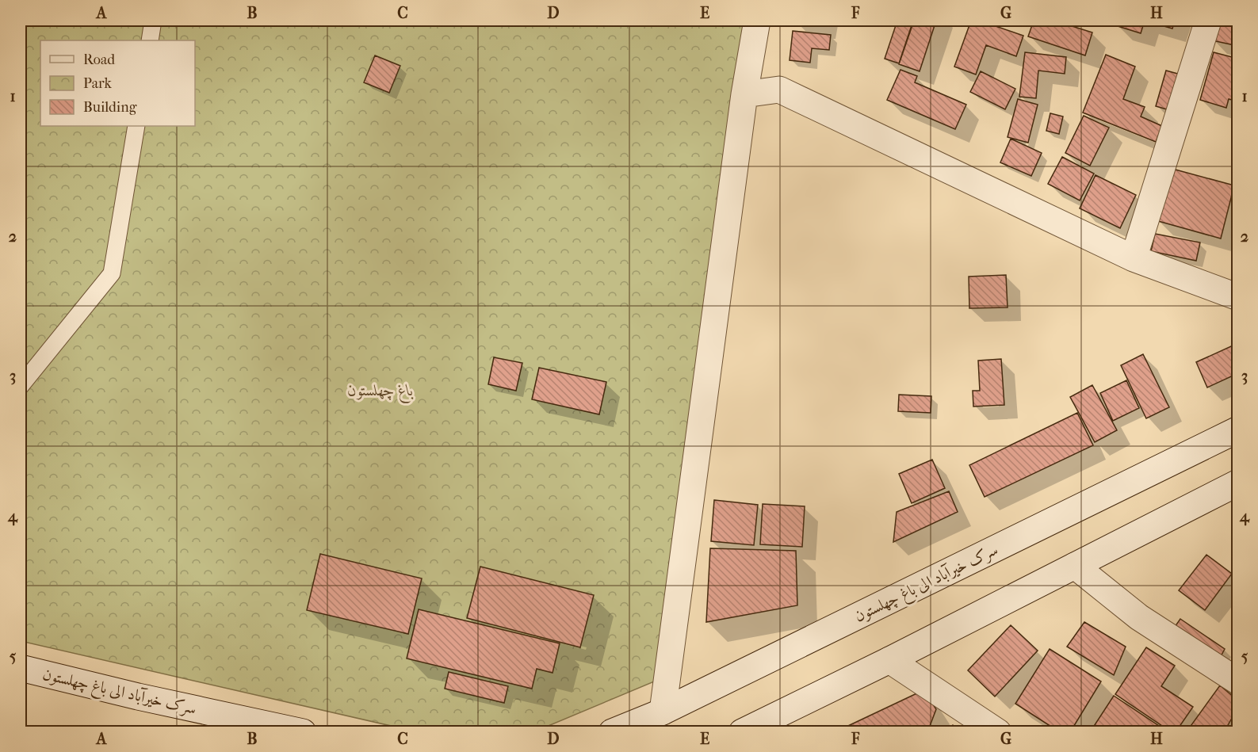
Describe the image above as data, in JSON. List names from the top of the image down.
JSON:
{
  "streets": {
    "street": ["سرک خیرآباد الی باغ چهلستون"]
  },
  "parks": ["باغ چهلستون"],
  "legend": ["Road", "Park", "Building"],
  "grid": {
    "columns": [
      "A",
      "B",
      "C",
      "D",
      "E",
      "F",
      "G",
      "H"
    ],
    "rows": [
      "1",
      "2",
      "3",
      "4",
      "5"
    ]
  }
}
